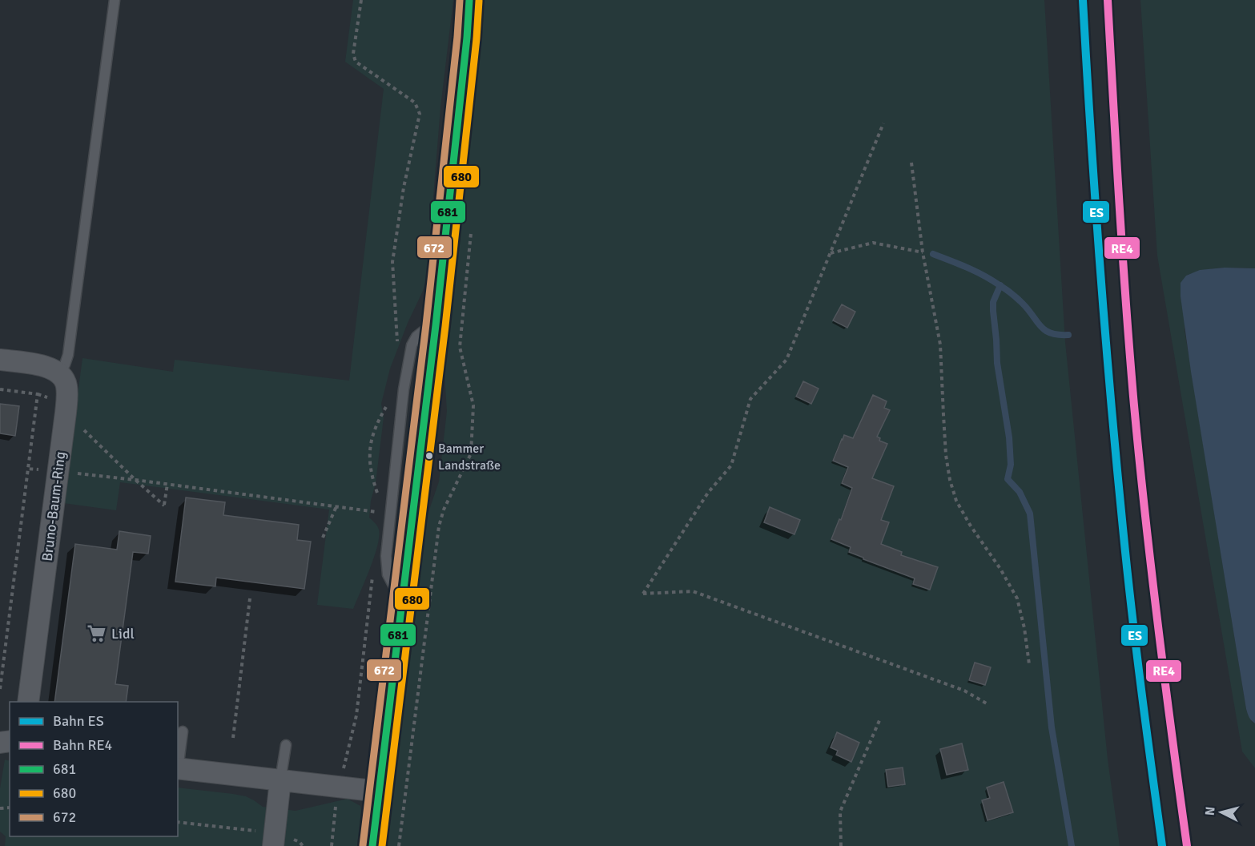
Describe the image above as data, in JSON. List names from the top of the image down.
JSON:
{
  "streets": {
    "street": ["Bruno-Baum-Ring"]
  },
  "places": {
    "other": ["Bammer Landstraße"],
    "supermarket": ["Lidl"]
  },
  "lines": [
    "rail line ES",
    "rail line RE4",
    "transit line 681",
    "transit line 672",
    "transit line 680"
  ],
  "legend": [
    "Bahn ES",
    "Bahn RE4",
    "681",
    "680",
    "672"
  ],
  "north": "left"
}
